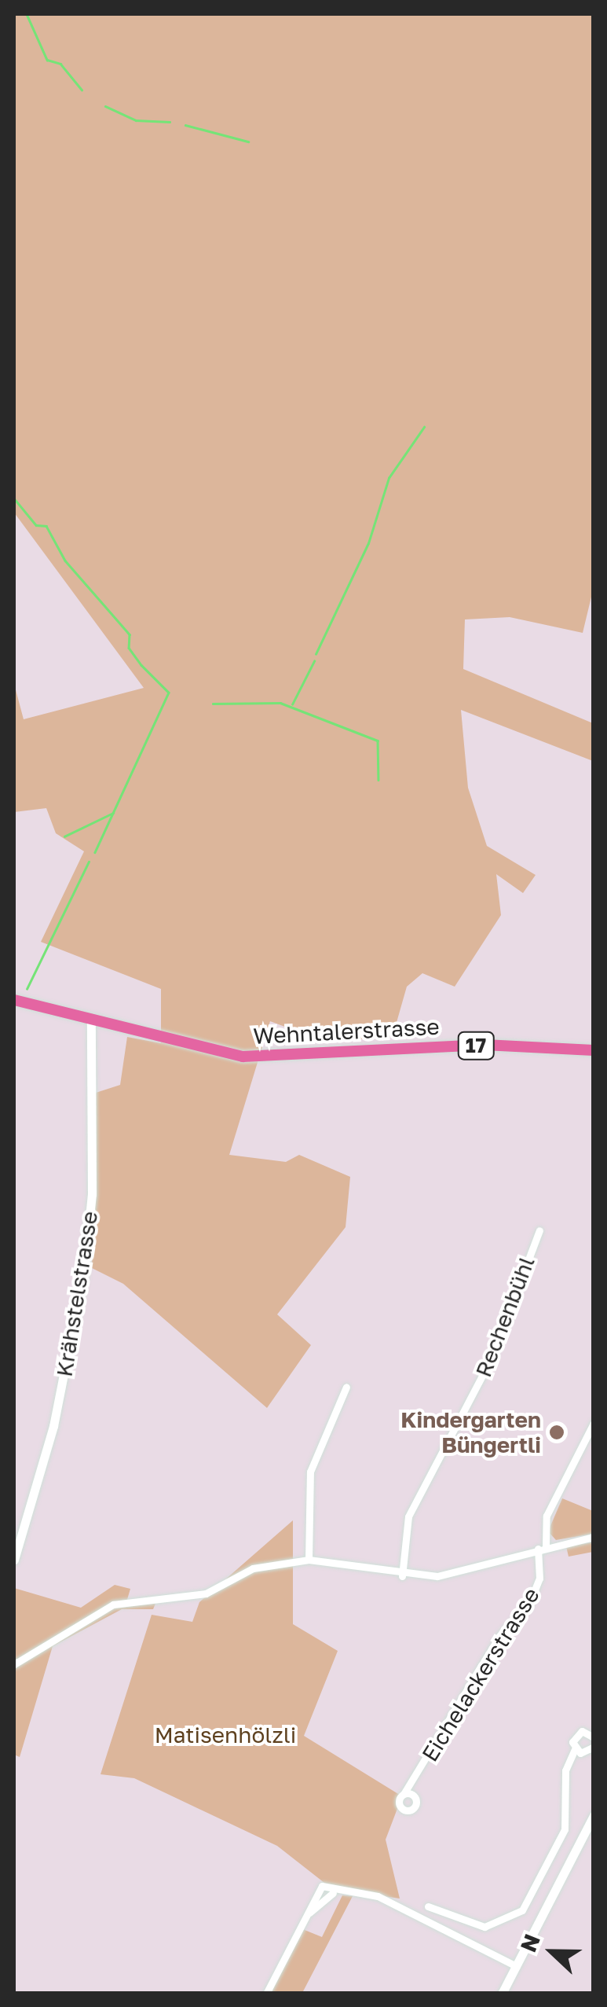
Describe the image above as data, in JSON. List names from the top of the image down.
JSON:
{
  "streets": {
    "main road": ["Wehntalerstrasse", "17", "Krähstelstrasse"],
    "street": ["Rechenbühl", "Eichelackerstrasse"]
  },
  "crossings": [
    ["Wehntalerstrasse", "Krähstelstrasse"]
  ],
  "parks": ["Matisenhölzli"],
  "places": ["Kindergarten Büngertli"],
  "north": "left"
}
